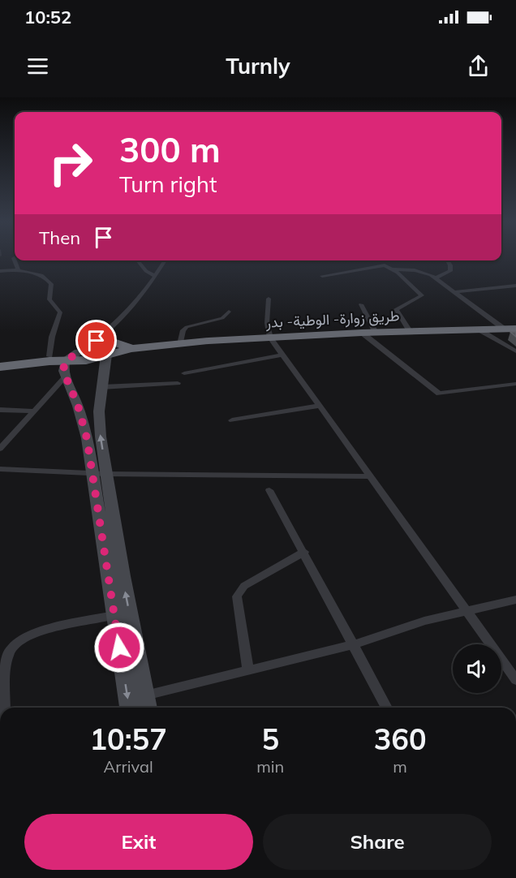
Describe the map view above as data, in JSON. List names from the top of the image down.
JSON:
{
  "streets": {
    "highway": ["طريق زوارة- الوطية- بدر"]
  },
  "page": {
    "status": "10:52",
    "header": "Turnly",
    "turn": ["300 m", "Turn right"],
    "then": "Then",
    "eta": [
      "10:57",
      "Arrival",
      "5",
      "min",
      "360",
      "m"
    ],
    "buttons": ["Exit", "Share"]
  }
}
